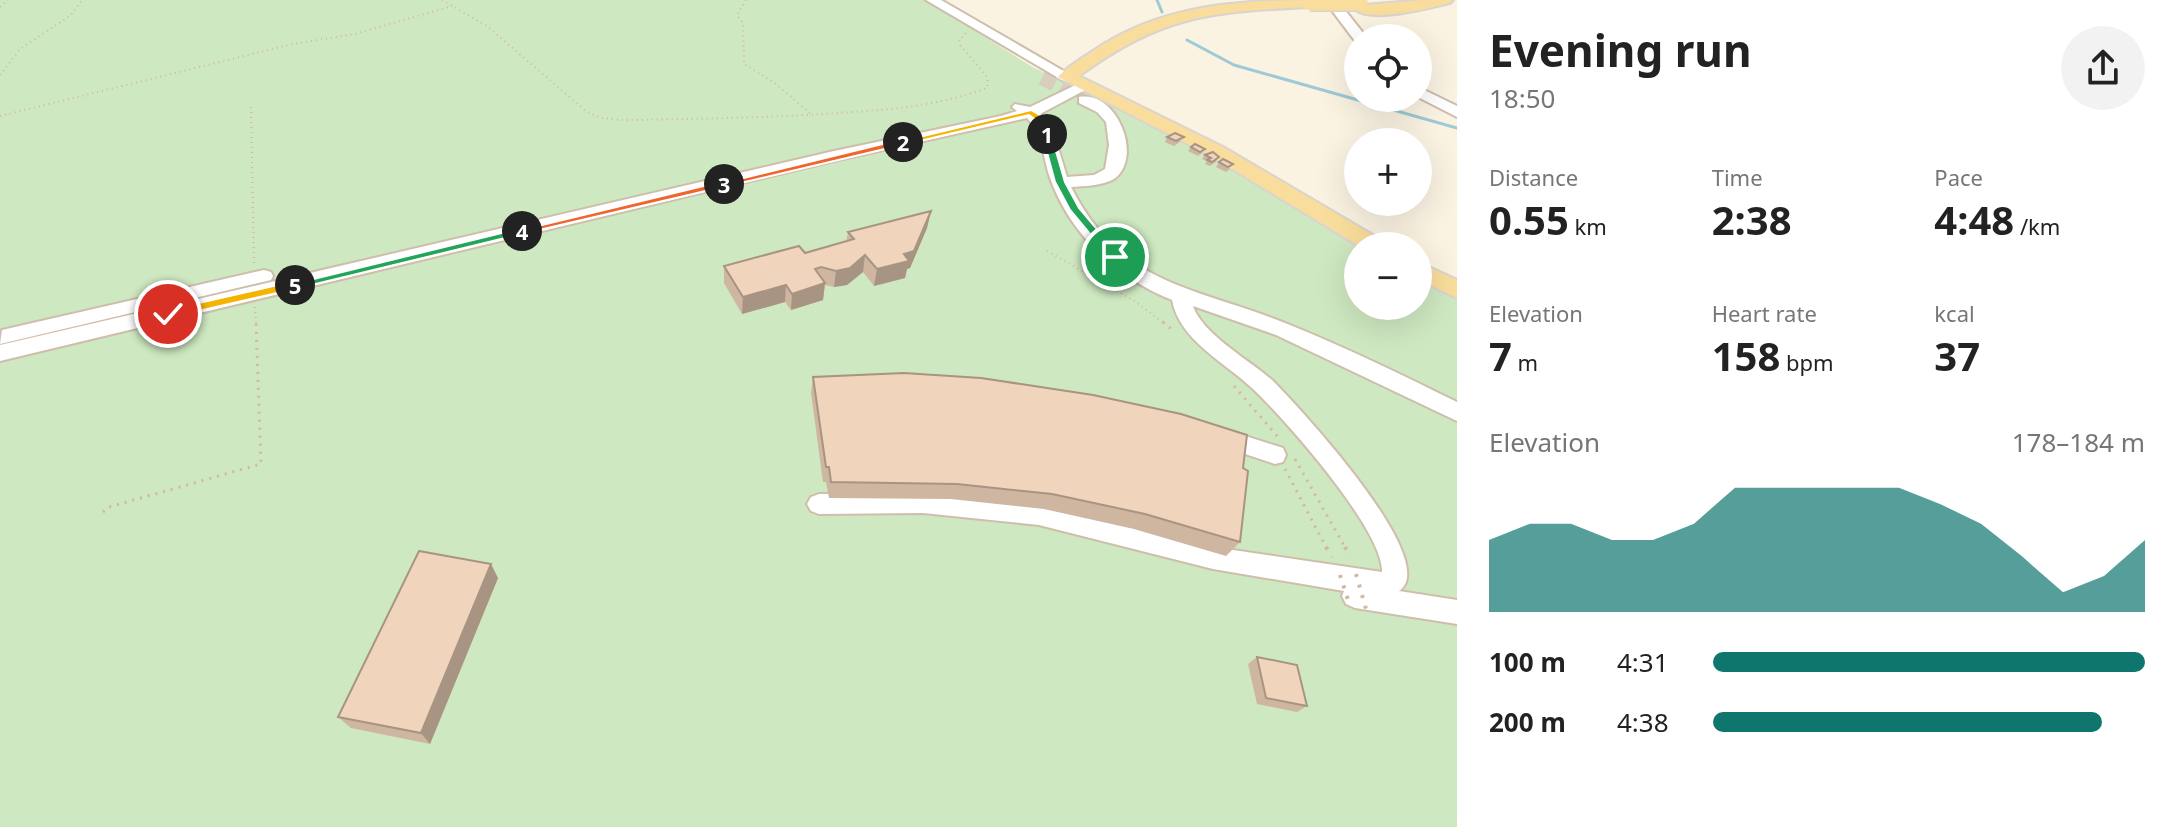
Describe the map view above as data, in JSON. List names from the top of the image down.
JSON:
{
  "page": {
    "heading": ["Evening run", "18:50"],
    "map_buttons": ["+", "−"],
    "pins": [
      "1",
      "2",
      "3",
      "4",
      "5"
    ],
    "stats": [
      ["Distance", "0.55 km"],
      ["Time", "2:38"],
      ["Pace", "4:48 /km"],
      ["Elevation", "7 m"],
      ["Heart rate", "158 bpm"],
      ["kcal", "37"]
    ],
    "chart": ["Elevation", "178–184 m"],
    "list": [
      {
        "name": "100 m",
        "note": "4:31"
      },
      {
        "name": "200 m",
        "note": "4:38"
      }
    ]
  }
}
